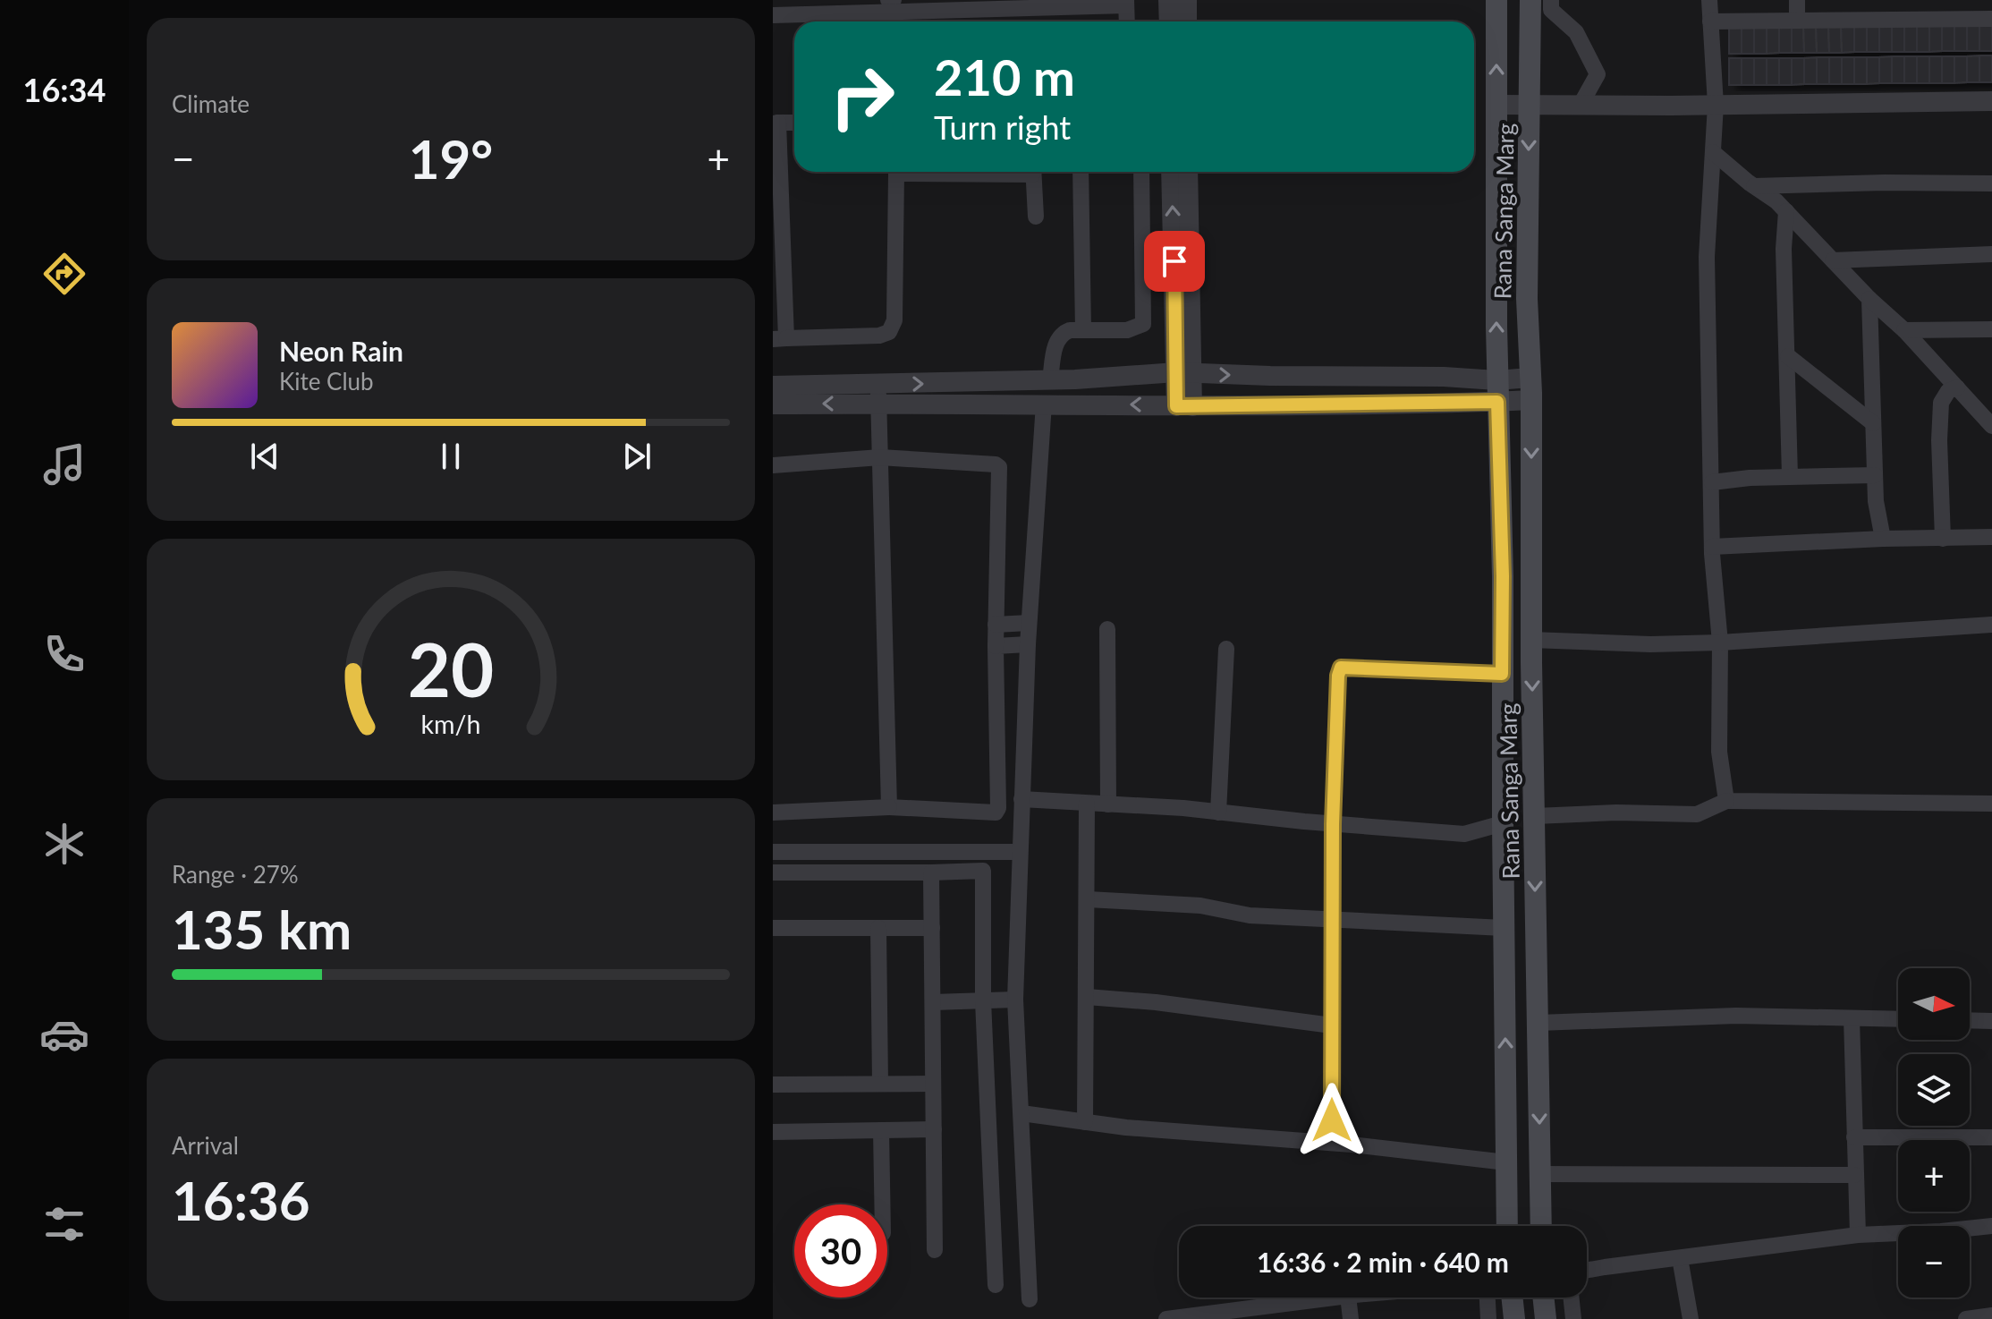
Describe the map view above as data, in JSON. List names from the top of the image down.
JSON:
{
  "streets": {
    "main road": ["Rana Sanga Marg"]
  },
  "north": "right",
  "page": {
    "tabs": "16:34",
    "tile": [
      "Climate",
      ["Range · 27%", "135 km"],
      ["Arrival", "16:36"]
    ],
    "turn": ["210 m", "Turn right"],
    "heat": ["−", "19°", "+"],
    "song": ["Neon Rain", "Kite Club"],
    "map_buttons": ["+", "−"],
    "limit": "30",
    "trip": "16:36 · 2 min · 640 m",
    "gauge": ["20", "km/h"]
  }
}
